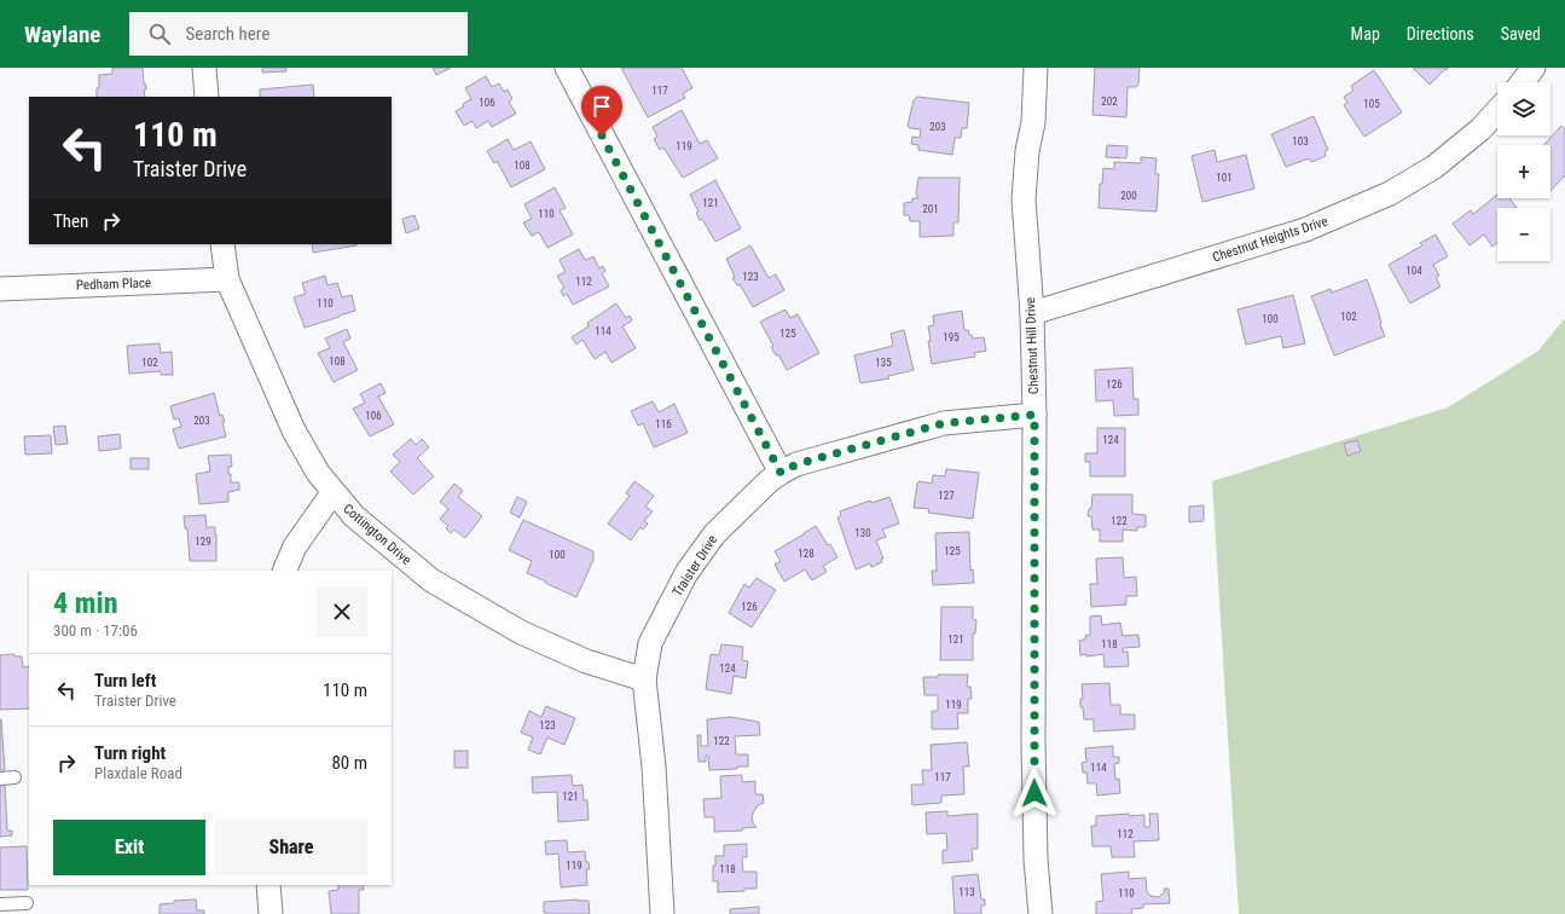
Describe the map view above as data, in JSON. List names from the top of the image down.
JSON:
{
  "streets": {
    "street": [
      "Chestnut Heights Drive",
      "Pedham Place",
      "Chestnut Hill Drive",
      "Cottington Drive",
      "Traister Drive"
    ]
  },
  "crossings": [
    ["Chestnut Heights Drive", "Chestnut Hill Drive"],
    ["Pedham Place", "Cottington Drive"],
    ["Chestnut Hill Drive", "Traister Drive"],
    ["Cottington Drive", "Traister Drive"]
  ],
  "house_numbers": [
    "117",
    "202",
    "106",
    "105",
    "203",
    "103",
    "119",
    "108",
    "101",
    "200",
    "121",
    "201",
    "110",
    "104",
    "123",
    "112",
    "110",
    "102",
    "100",
    "114",
    "125",
    "195",
    "108",
    "102",
    "135",
    "126",
    "106",
    "203",
    "116",
    "124",
    "127",
    "122",
    "130",
    "129",
    "125",
    "128",
    "100",
    "126",
    "121",
    "118",
    "124",
    "119",
    "123",
    "122",
    "114",
    "117",
    "121",
    "112",
    "119",
    "118",
    "113",
    "110"
  ],
  "page": {
    "header": "Waylane",
    "search": "Search here",
    "nav": ["Map", "Directions", "Saved"],
    "map_buttons": ["+", "−"],
    "turn": ["110 m", "Traister Drive"],
    "then": "Then",
    "heading": ["4 min", "300 m · 17:06"],
    "list": [
      {
        "name": "Turn left",
        "note": "Traister Drive",
        "value": "110 m"
      },
      {
        "name": "Turn right",
        "note": "Plaxdale Road",
        "value": "80 m"
      }
    ],
    "buttons": ["Exit", "Share"]
  }
}
